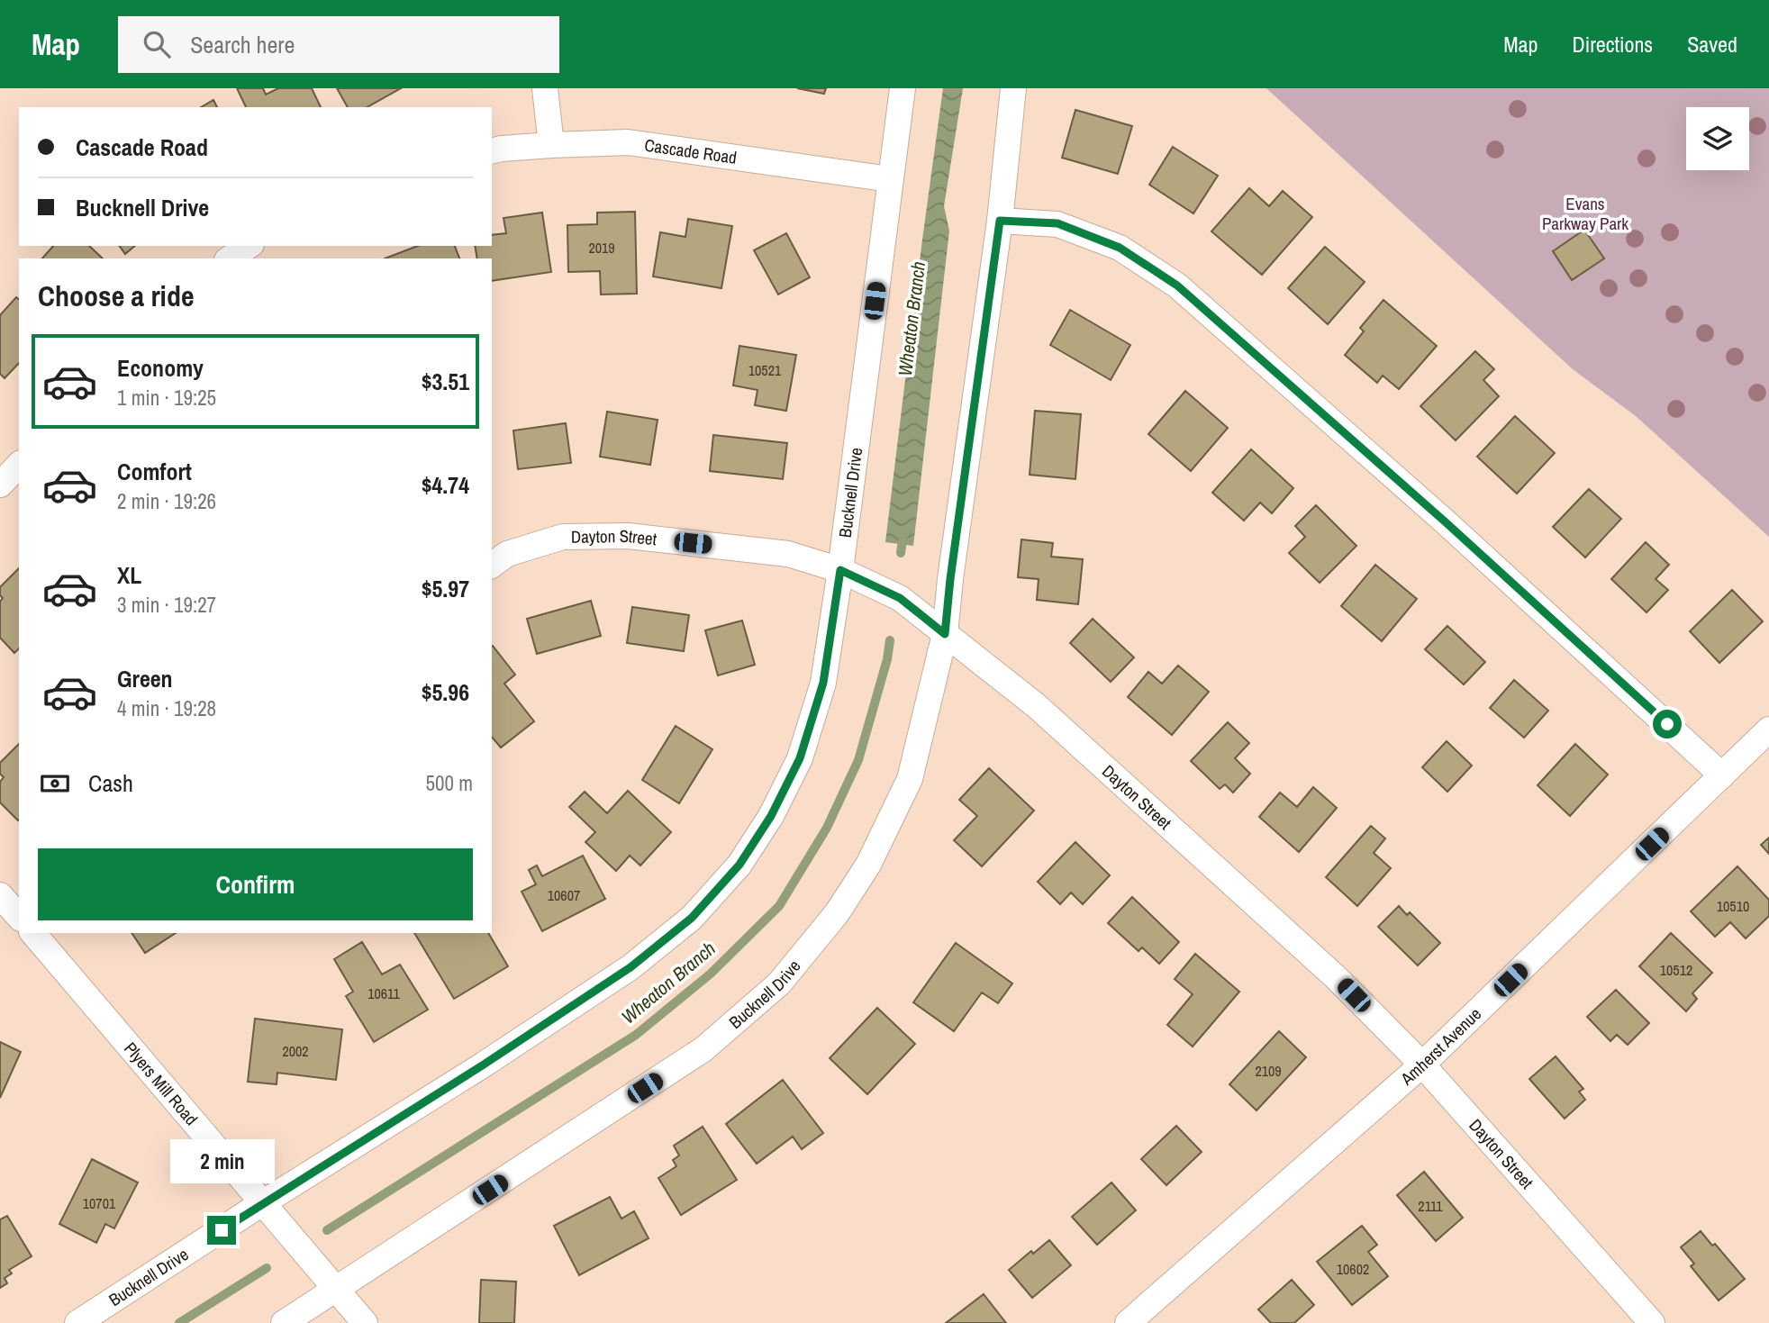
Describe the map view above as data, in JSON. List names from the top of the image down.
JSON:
{
  "streets": {
    "street": [
      "Cascade Road",
      "Bucknell Drive",
      "Dayton Street",
      "Amherst Avenue",
      "Plyers Mill Road"
    ]
  },
  "crossings": [
    ["Cascade Road", "Bucknell Drive"],
    ["Bucknell Drive", "Dayton Street"],
    ["Bucknell Drive", "Plyers Mill Road"],
    ["Dayton Street", "Amherst Avenue"]
  ],
  "water": ["Wheaton Branch"],
  "parks": ["Evans Parkway Park"],
  "house_numbers": [
    "2019",
    "10521",
    "10607",
    "10510",
    "10512",
    "10611",
    "2002",
    "2109",
    "10701",
    "2111",
    "10602"
  ],
  "page": {
    "header": "Map",
    "search": "Search here",
    "nav": ["Map", "Directions", "Saved"],
    "banner": ["Cascade Road", "Bucknell Drive"],
    "heading": "Choose a ride",
    "list": [
      {
        "name": "Economy",
        "note": "1 min · 19:25",
        "value": "$3.51"
      },
      {
        "name": "Comfort",
        "note": "2 min · 19:26",
        "value": "$4.74"
      },
      {
        "name": "XL",
        "note": "3 min · 19:27",
        "value": "$5.97"
      },
      {
        "name": "Green",
        "note": "4 min · 19:28",
        "value": "$5.96"
      }
    ],
    "pay": ["Cash", "500 m"],
    "buttons": "Confirm",
    "bubble": "2 min"
  }
}
